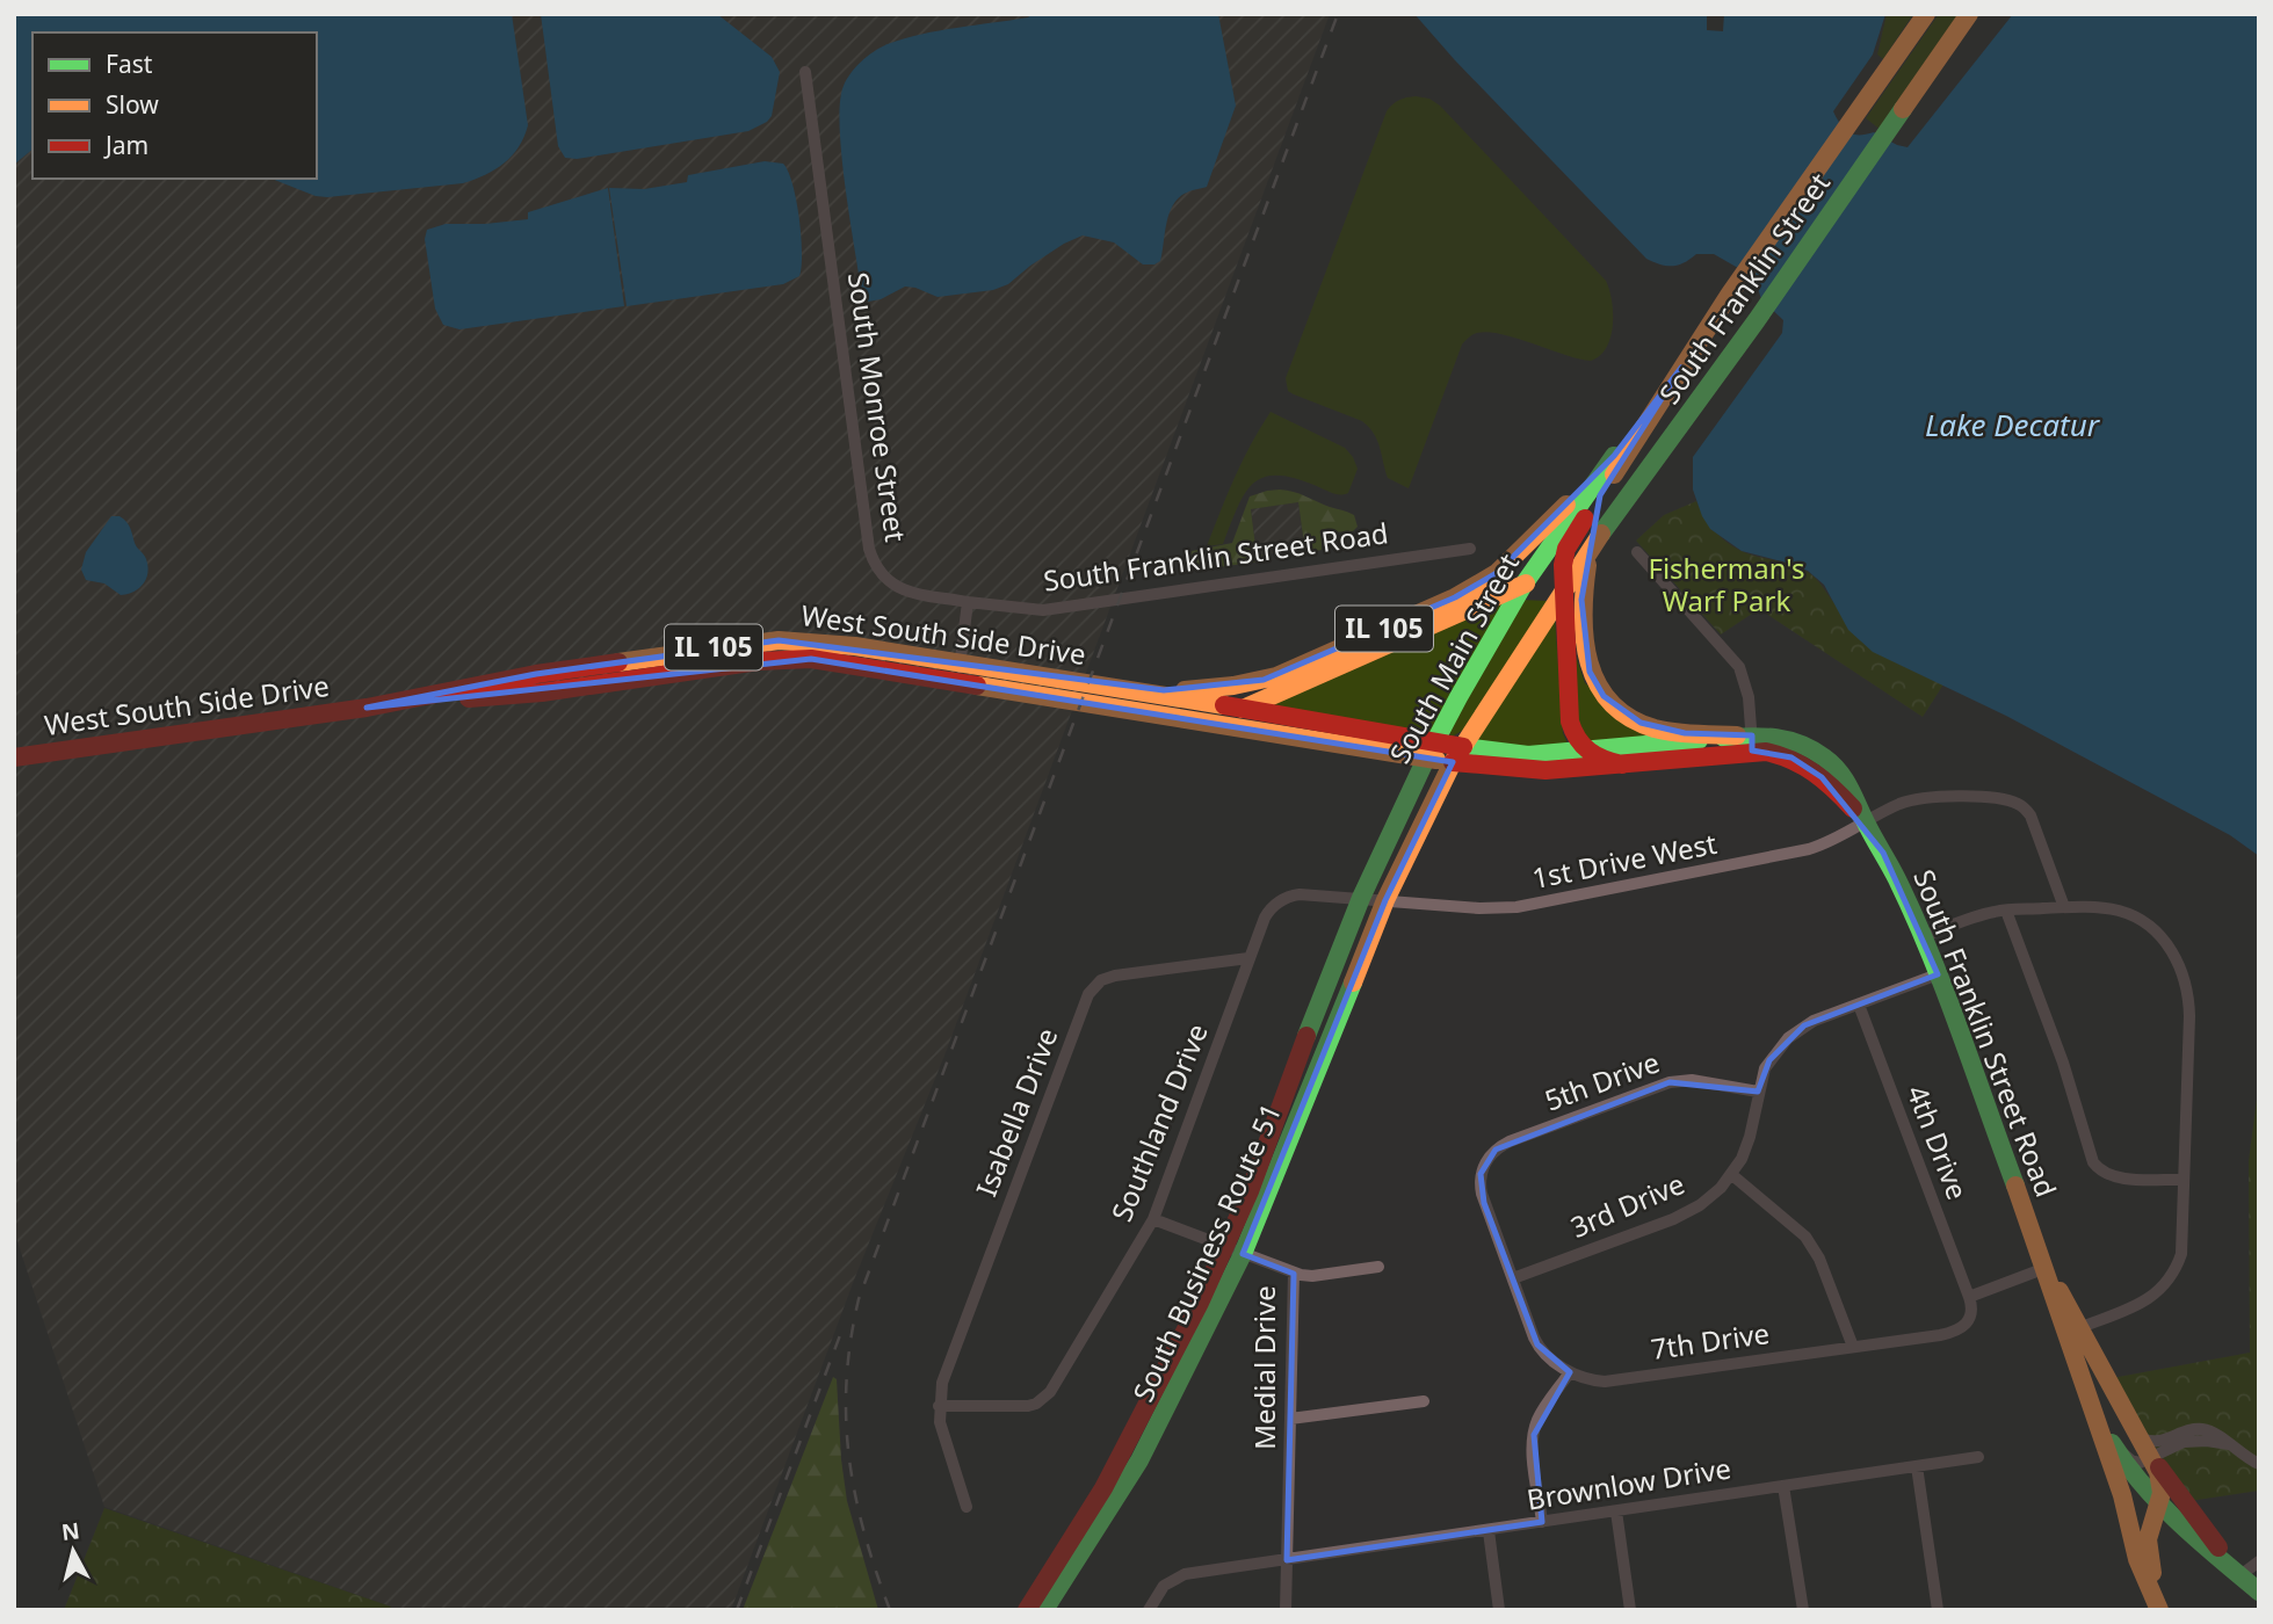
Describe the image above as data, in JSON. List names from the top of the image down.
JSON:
{
  "streets": {
    "main road": [
      "South Franklin Street",
      "South Franklin Street Road",
      "IL 105",
      "West South Side Drive",
      "South Main Street",
      "South Business Route 51"
    ],
    "street": [
      "South Monroe Street",
      "1st Drive West",
      "5th Drive",
      "Isabella Drive",
      "Southland Drive",
      "4th Drive",
      "3rd Drive",
      "7th Drive",
      "Medial Drive",
      "Brownlow Drive"
    ]
  },
  "crossings": [
    ["South Franklin Street", "IL 105"],
    ["South Franklin Street", "South Main Street"],
    ["South Monroe Street", "South Franklin Street Road"],
    ["South Franklin Street Road", "West South Side Drive"],
    ["South Franklin Street Road", "South Main Street"],
    ["South Franklin Street Road", "1st Drive West"],
    ["South Franklin Street Road", "3rd Drive"],
    ["IL 105", "West South Side Drive"],
    ["IL 105", "South Main Street"],
    ["West South Side Drive", "South Main Street"],
    ["South Main Street", "1st Drive West"],
    ["South Main Street", "Southland Drive"],
    ["South Main Street", "South Business Route 51"],
    ["1st Drive West", "Southland Drive"],
    ["1st Drive West", "South Business Route 51"],
    ["5th Drive", "3rd Drive"],
    ["5th Drive", "7th Drive"],
    ["Isabella Drive", "Southland Drive"],
    ["Southland Drive", "South Business Route 51"],
    ["Southland Drive", "Medial Drive"],
    ["4th Drive", "3rd Drive"],
    ["4th Drive", "7th Drive"],
    ["3rd Drive", "7th Drive"],
    ["South Business Route 51", "Medial Drive"],
    ["Medial Drive", "Brownlow Drive"]
  ],
  "water": ["Lake Decatur"],
  "parks": ["Fisherman's Warf Park"],
  "legend": ["Fast", "Slow", "Jam"],
  "north": "top"
}
